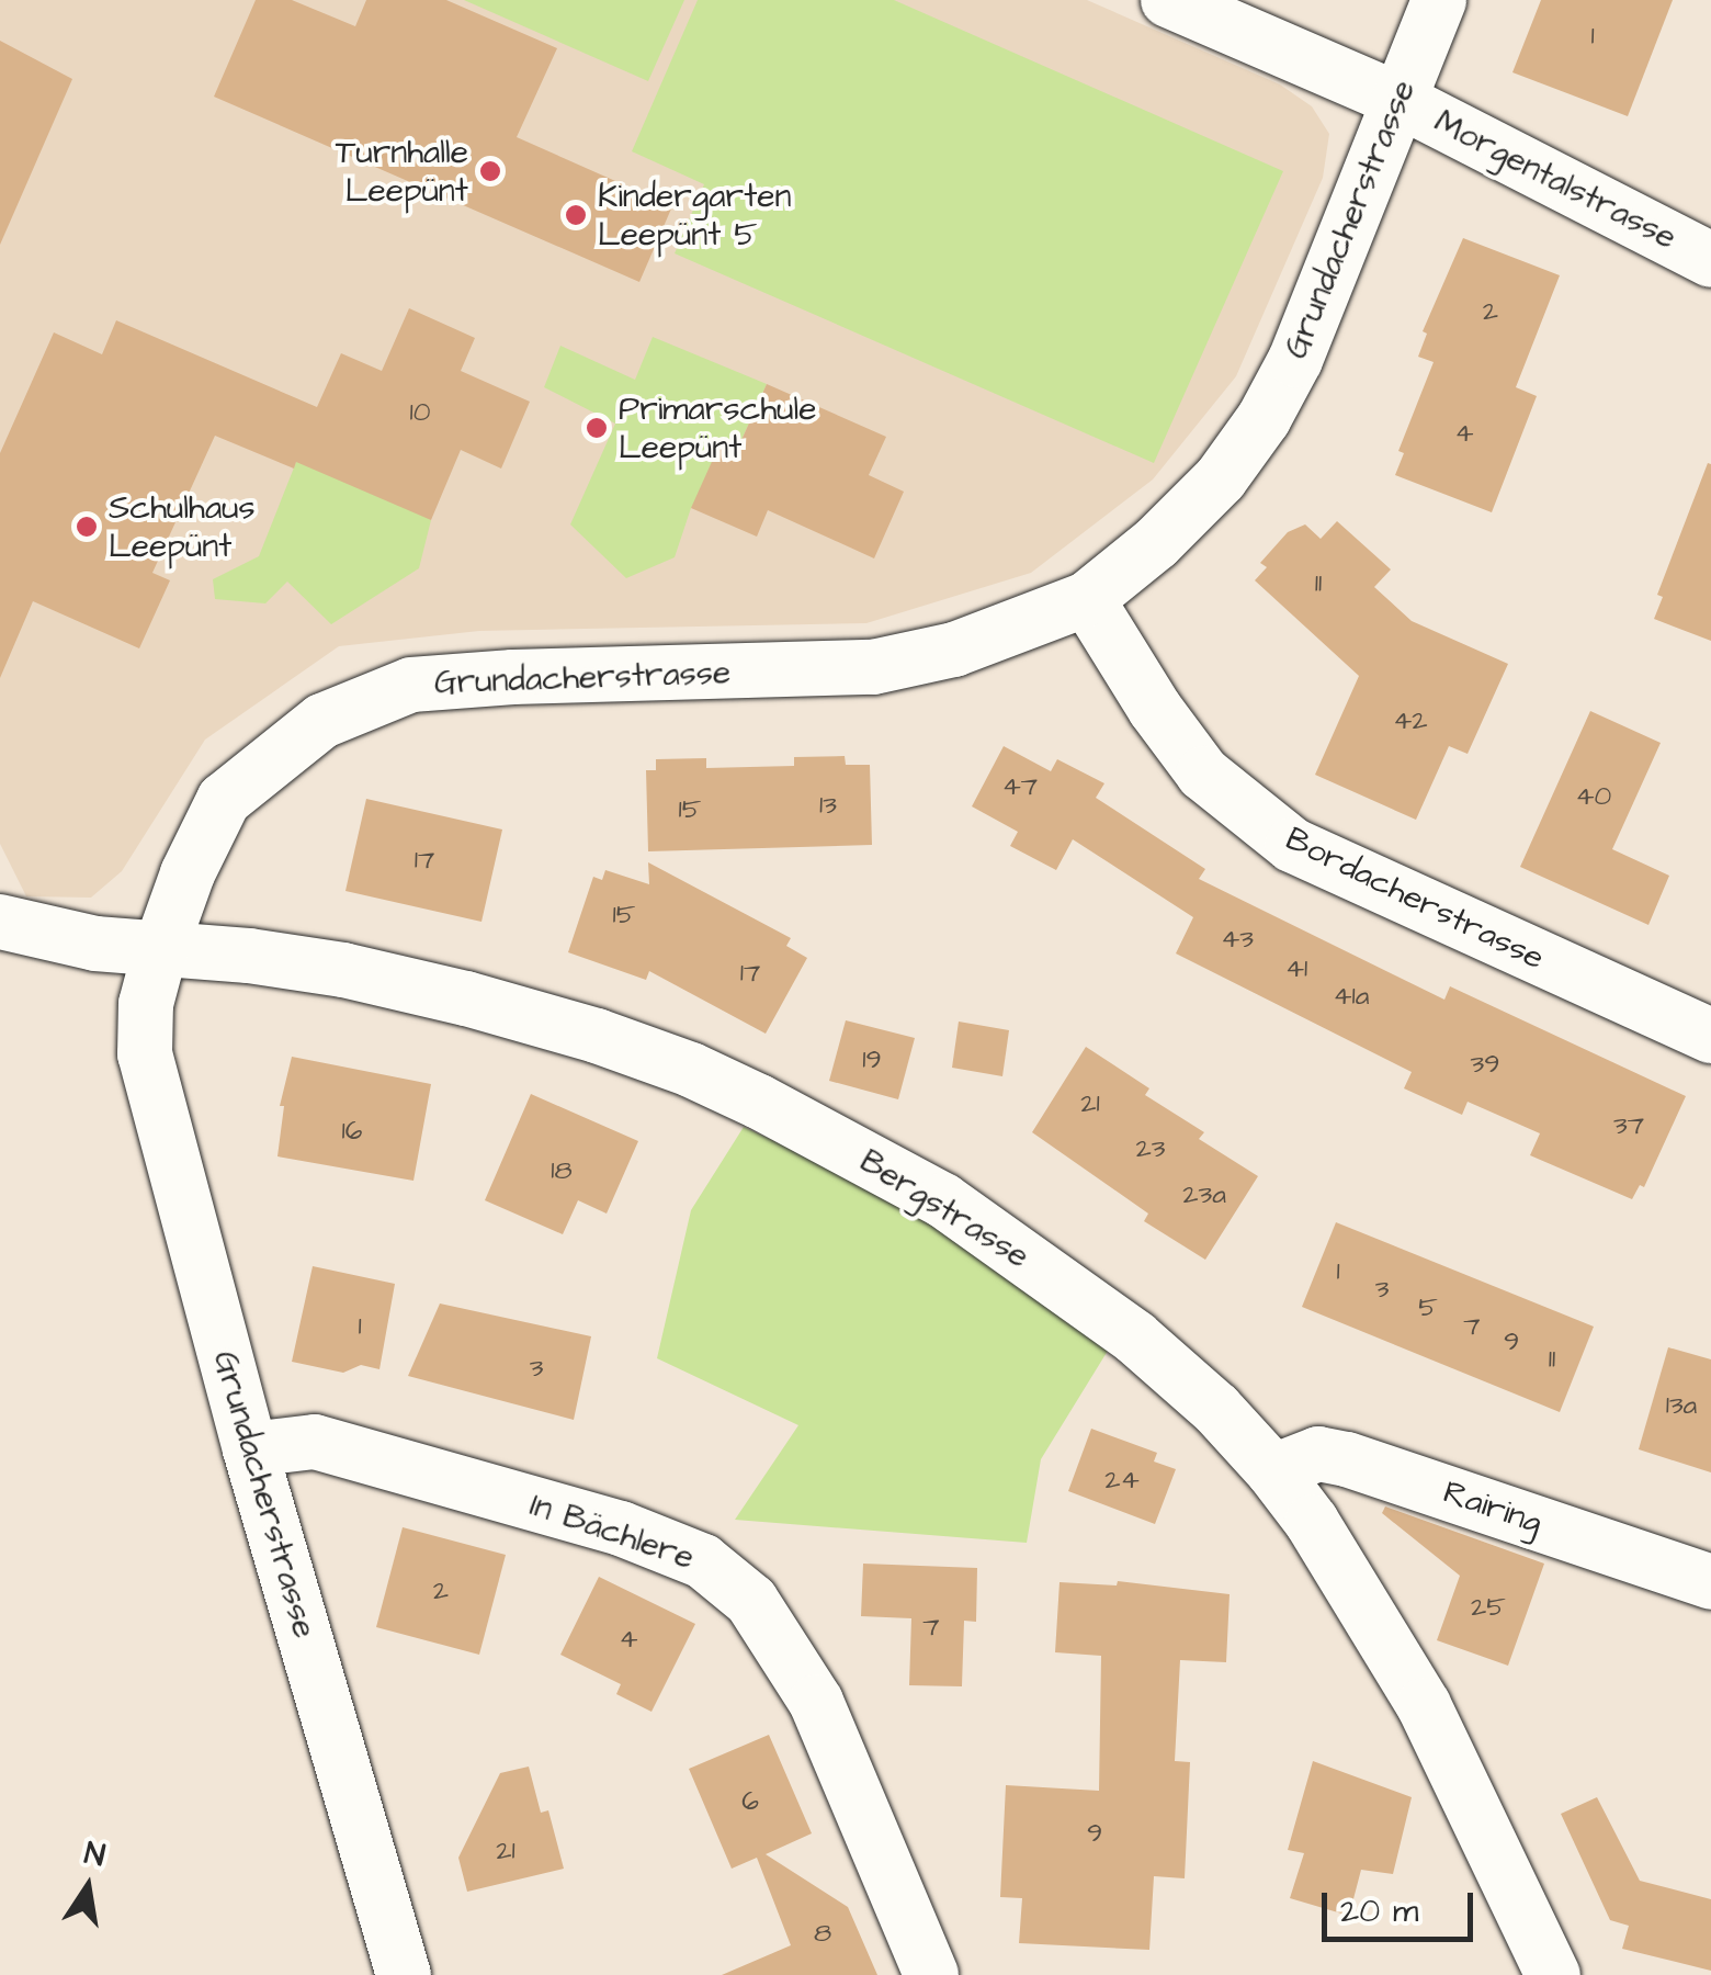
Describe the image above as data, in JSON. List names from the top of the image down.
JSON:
{
  "streets": {
    "street": [
      "Morgentalstrasse",
      "Grundacherstrasse",
      "Bordacherstrasse",
      "Bergstrasse",
      "Rairing",
      "In Bächlere"
    ]
  },
  "crossings": [
    ["Morgentalstrasse", "Grundacherstrasse"],
    ["Grundacherstrasse", "Bordacherstrasse"],
    ["Grundacherstrasse", "Bergstrasse"],
    ["Grundacherstrasse", "In Bächlere"],
    ["Bergstrasse", "Rairing"]
  ],
  "places": [
    "Turnhalle Leepünt",
    "Kindergarten Leepünt 5",
    "Primarschule Leepünt",
    "Schulhaus Leepünt"
  ],
  "house_numbers": [
    "1",
    "2",
    "10",
    "4",
    "11",
    "42",
    "47",
    "40",
    "13",
    "15",
    "17",
    "15",
    "43",
    "41",
    "17",
    "41a",
    "19",
    "39",
    "21",
    "37",
    "16",
    "23",
    "18",
    "23a",
    "1",
    "3",
    "5",
    "1",
    "7",
    "9",
    "11",
    "3",
    "13a",
    "24",
    "2",
    "25",
    "7",
    "4",
    "6",
    "9",
    "21",
    "8"
  ],
  "scale_bar": "20 m",
  "north": "top"
}
